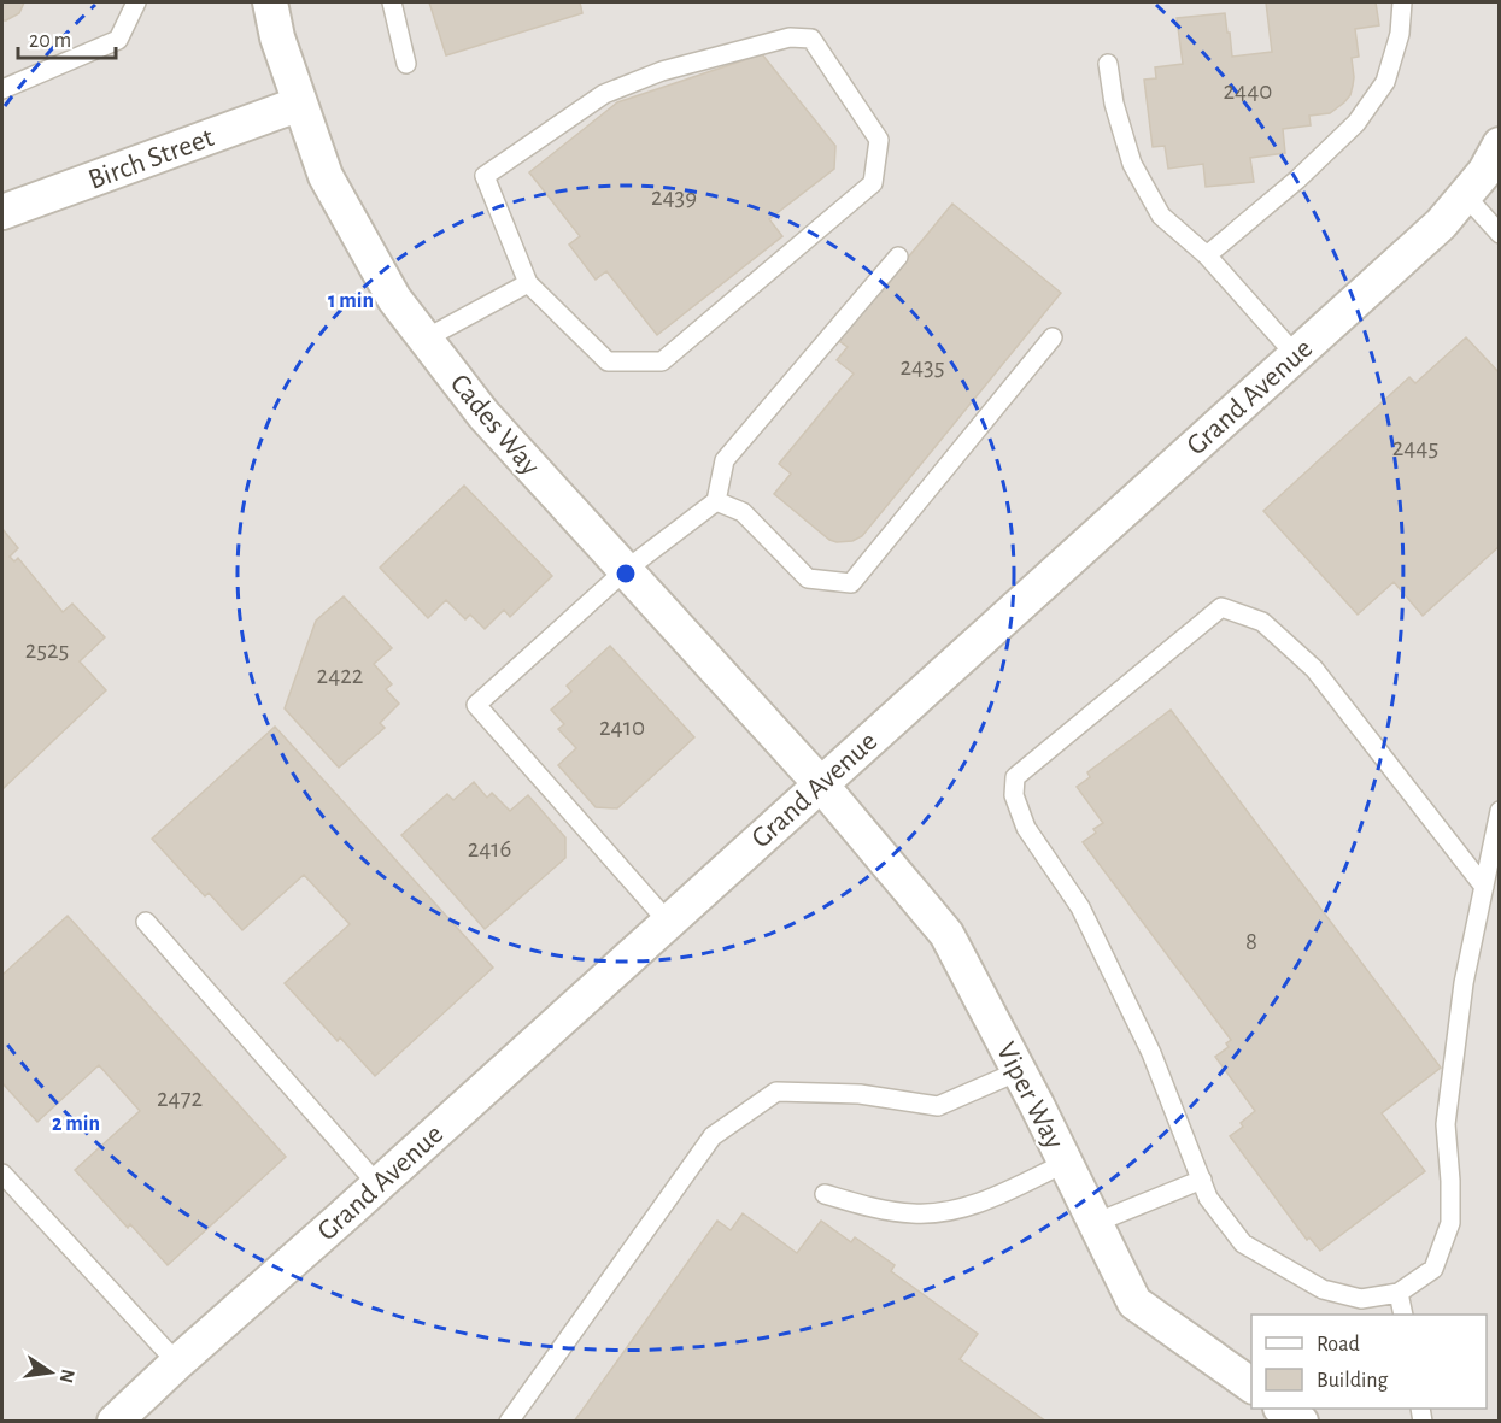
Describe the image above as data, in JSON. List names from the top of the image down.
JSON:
{
  "streets": {
    "street": [
      "Birch Street",
      "Grand Avenue",
      "Cades Way",
      "Viper Way"
    ]
  },
  "crossings": [
    ["Birch Street", "Cades Way"],
    ["Grand Avenue", "Cades Way"],
    ["Grand Avenue", "Viper Way"],
    ["Cades Way", "Viper Way"]
  ],
  "house_numbers": [
    "2440",
    "2439",
    "2435",
    "2445",
    "2525",
    "2422",
    "2410",
    "2416",
    "8",
    "2472"
  ],
  "legend": ["Road", "Building"],
  "scale_bar": "20 m",
  "north": "right",
  "rings": ["1 min", "2 min"]
}
